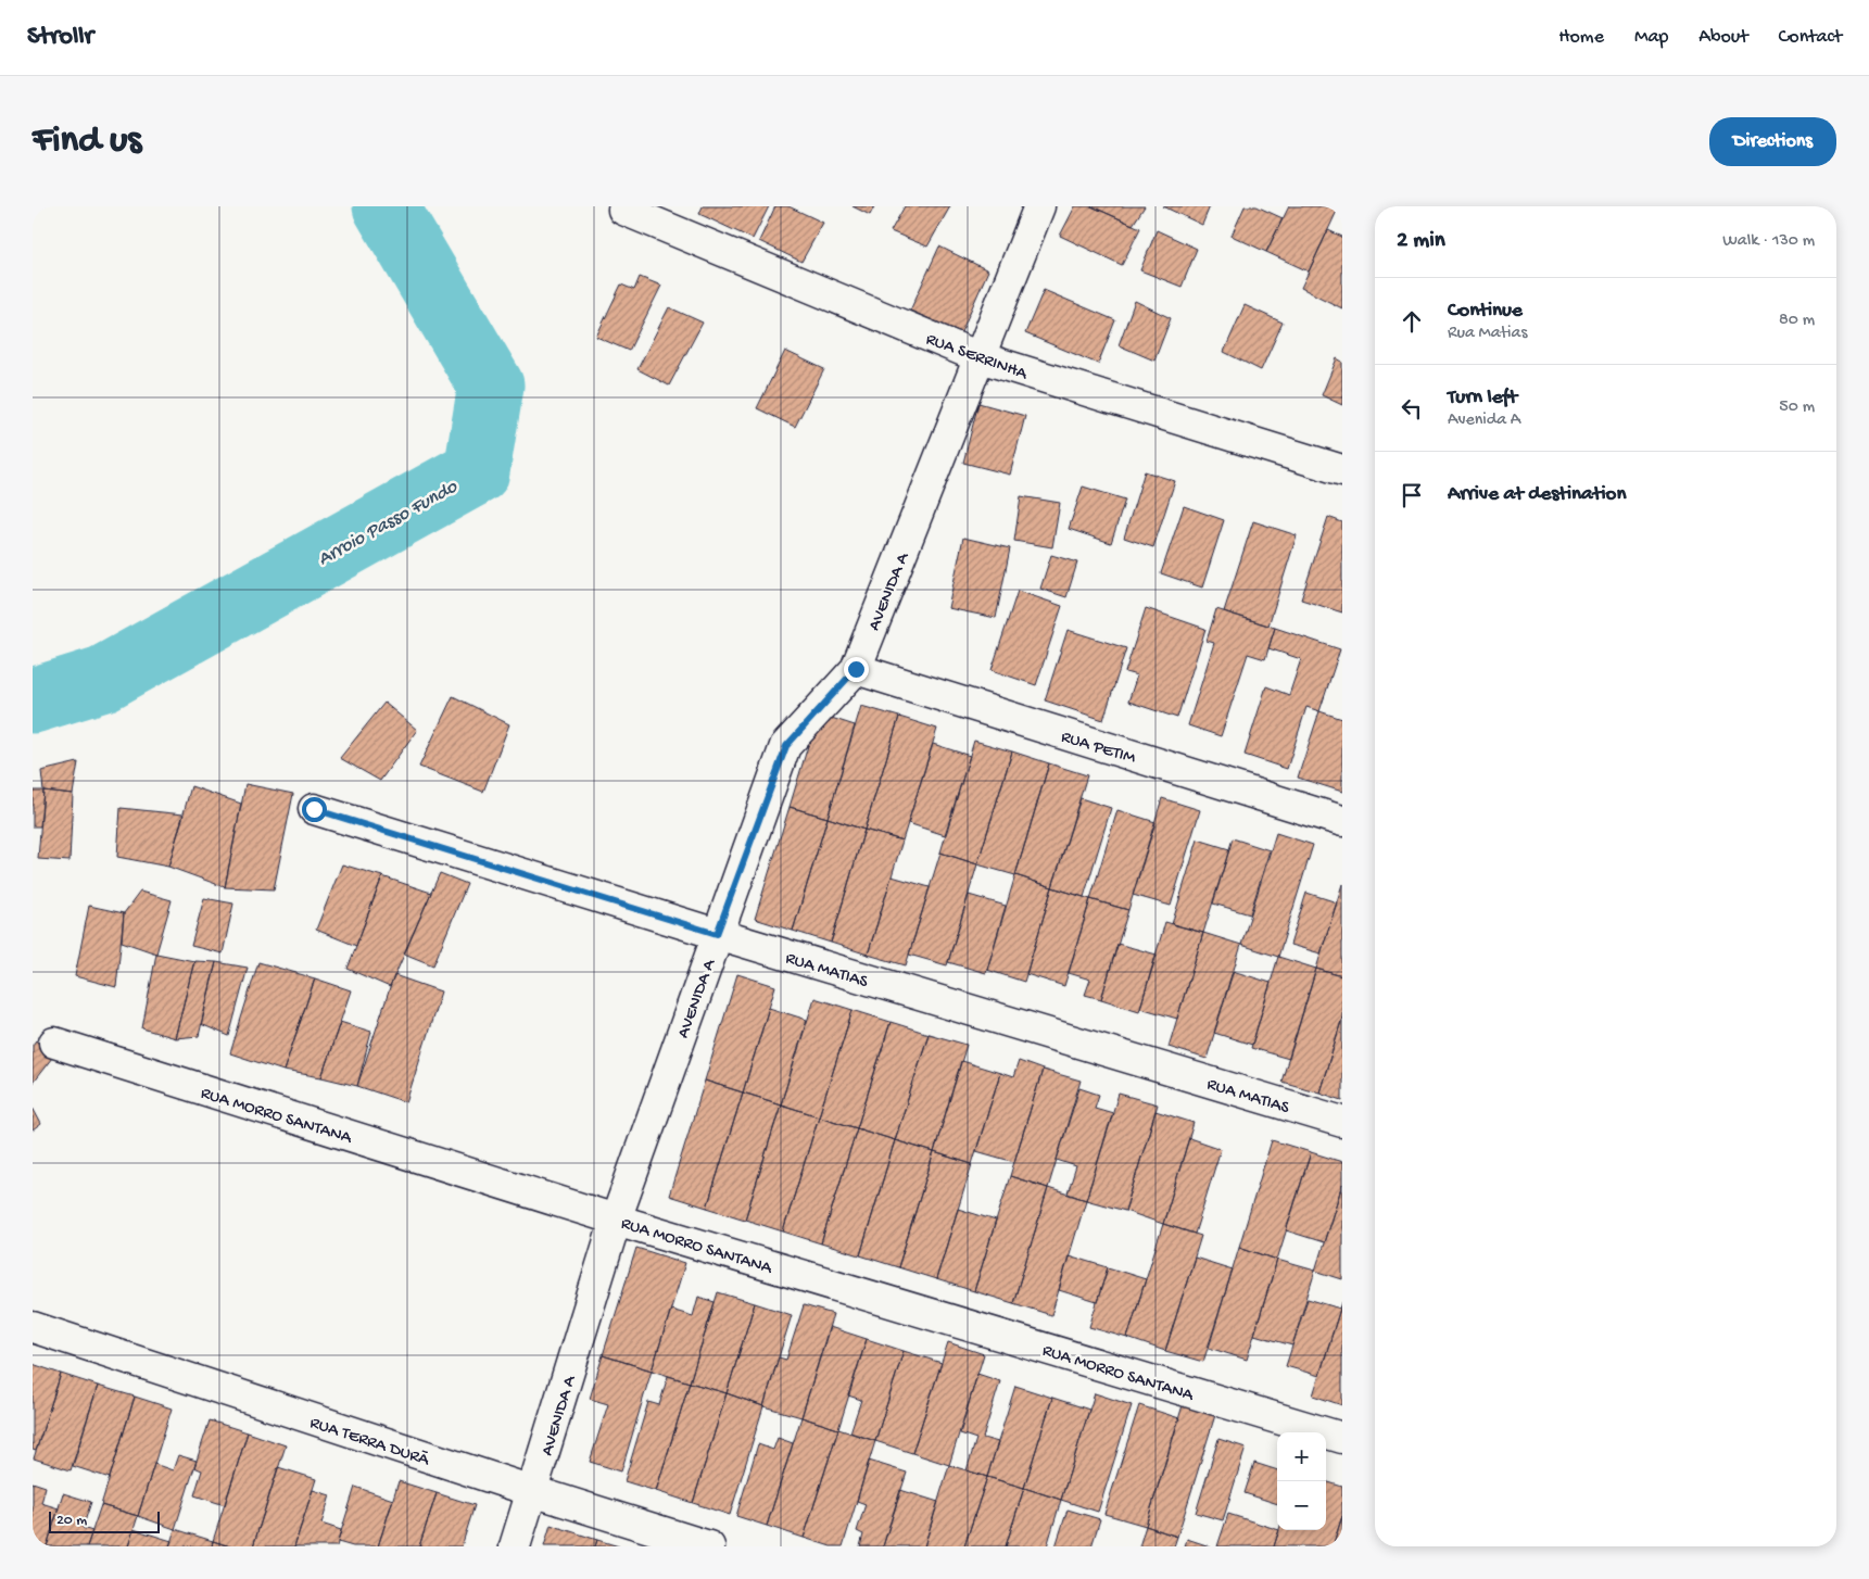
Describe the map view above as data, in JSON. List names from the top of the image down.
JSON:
{
  "streets": {
    "street": [
      "RUA SERRINHA",
      "AVENIDA A",
      "RUA PETIM",
      "RUA MATIAS",
      "RUA MORRO SANTANA",
      "RUA TERRA DURÃ"
    ]
  },
  "crossings": [
    ["RUA SERRINHA", "AVENIDA A"],
    ["AVENIDA A", "RUA PETIM"],
    ["AVENIDA A", "RUA MATIAS"],
    ["AVENIDA A", "RUA MORRO SANTANA"],
    ["AVENIDA A", "RUA TERRA DURÃ"]
  ],
  "water": ["Arroio Passo Fundo"],
  "scale_bar": "20 m",
  "page": {
    "header": "Strollr",
    "nav": [
      "Home",
      "Map",
      "About",
      "Contact"
    ],
    "buttons": "Directions",
    "title": "Find us",
    "heading": ["2 min", "Walk · 130 m"],
    "list": [
      ["Continue", "Rua Matias", "80 m"],
      ["Turn left", "Avenida A", "50 m"],
      "Arrive at destination"
    ],
    "map_buttons": ["+", "−"],
    "scale": "20 m"
  }
}
